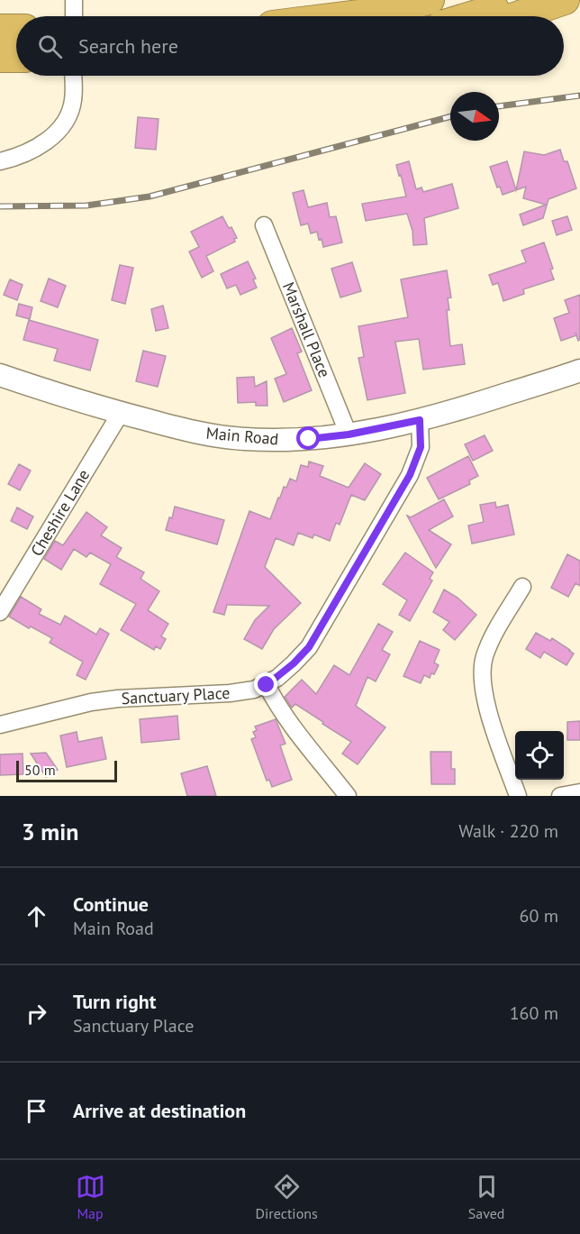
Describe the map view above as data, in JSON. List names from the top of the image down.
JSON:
{
  "streets": {
    "main road": ["Main Road"],
    "street": ["Marshall Place", "Cheshire Lane", "Sanctuary Place"]
  },
  "crossings": [
    ["Marshall Place", "Main Road"],
    ["Main Road", "Cheshire Lane"],
    ["Main Road", "Sanctuary Place"]
  ],
  "scale_bar": "50 m",
  "north": "right",
  "page": {
    "search": "Search here",
    "scale": "50 m",
    "heading": ["3 min", "Walk · 220 m"],
    "list": [
      ["Continue", "Main Road", "60 m"],
      ["Turn right", "Sanctuary Place", "160 m"],
      "Arrive at destination"
    ],
    "nav": ["Map", "Directions", "Saved"]
  }
}
